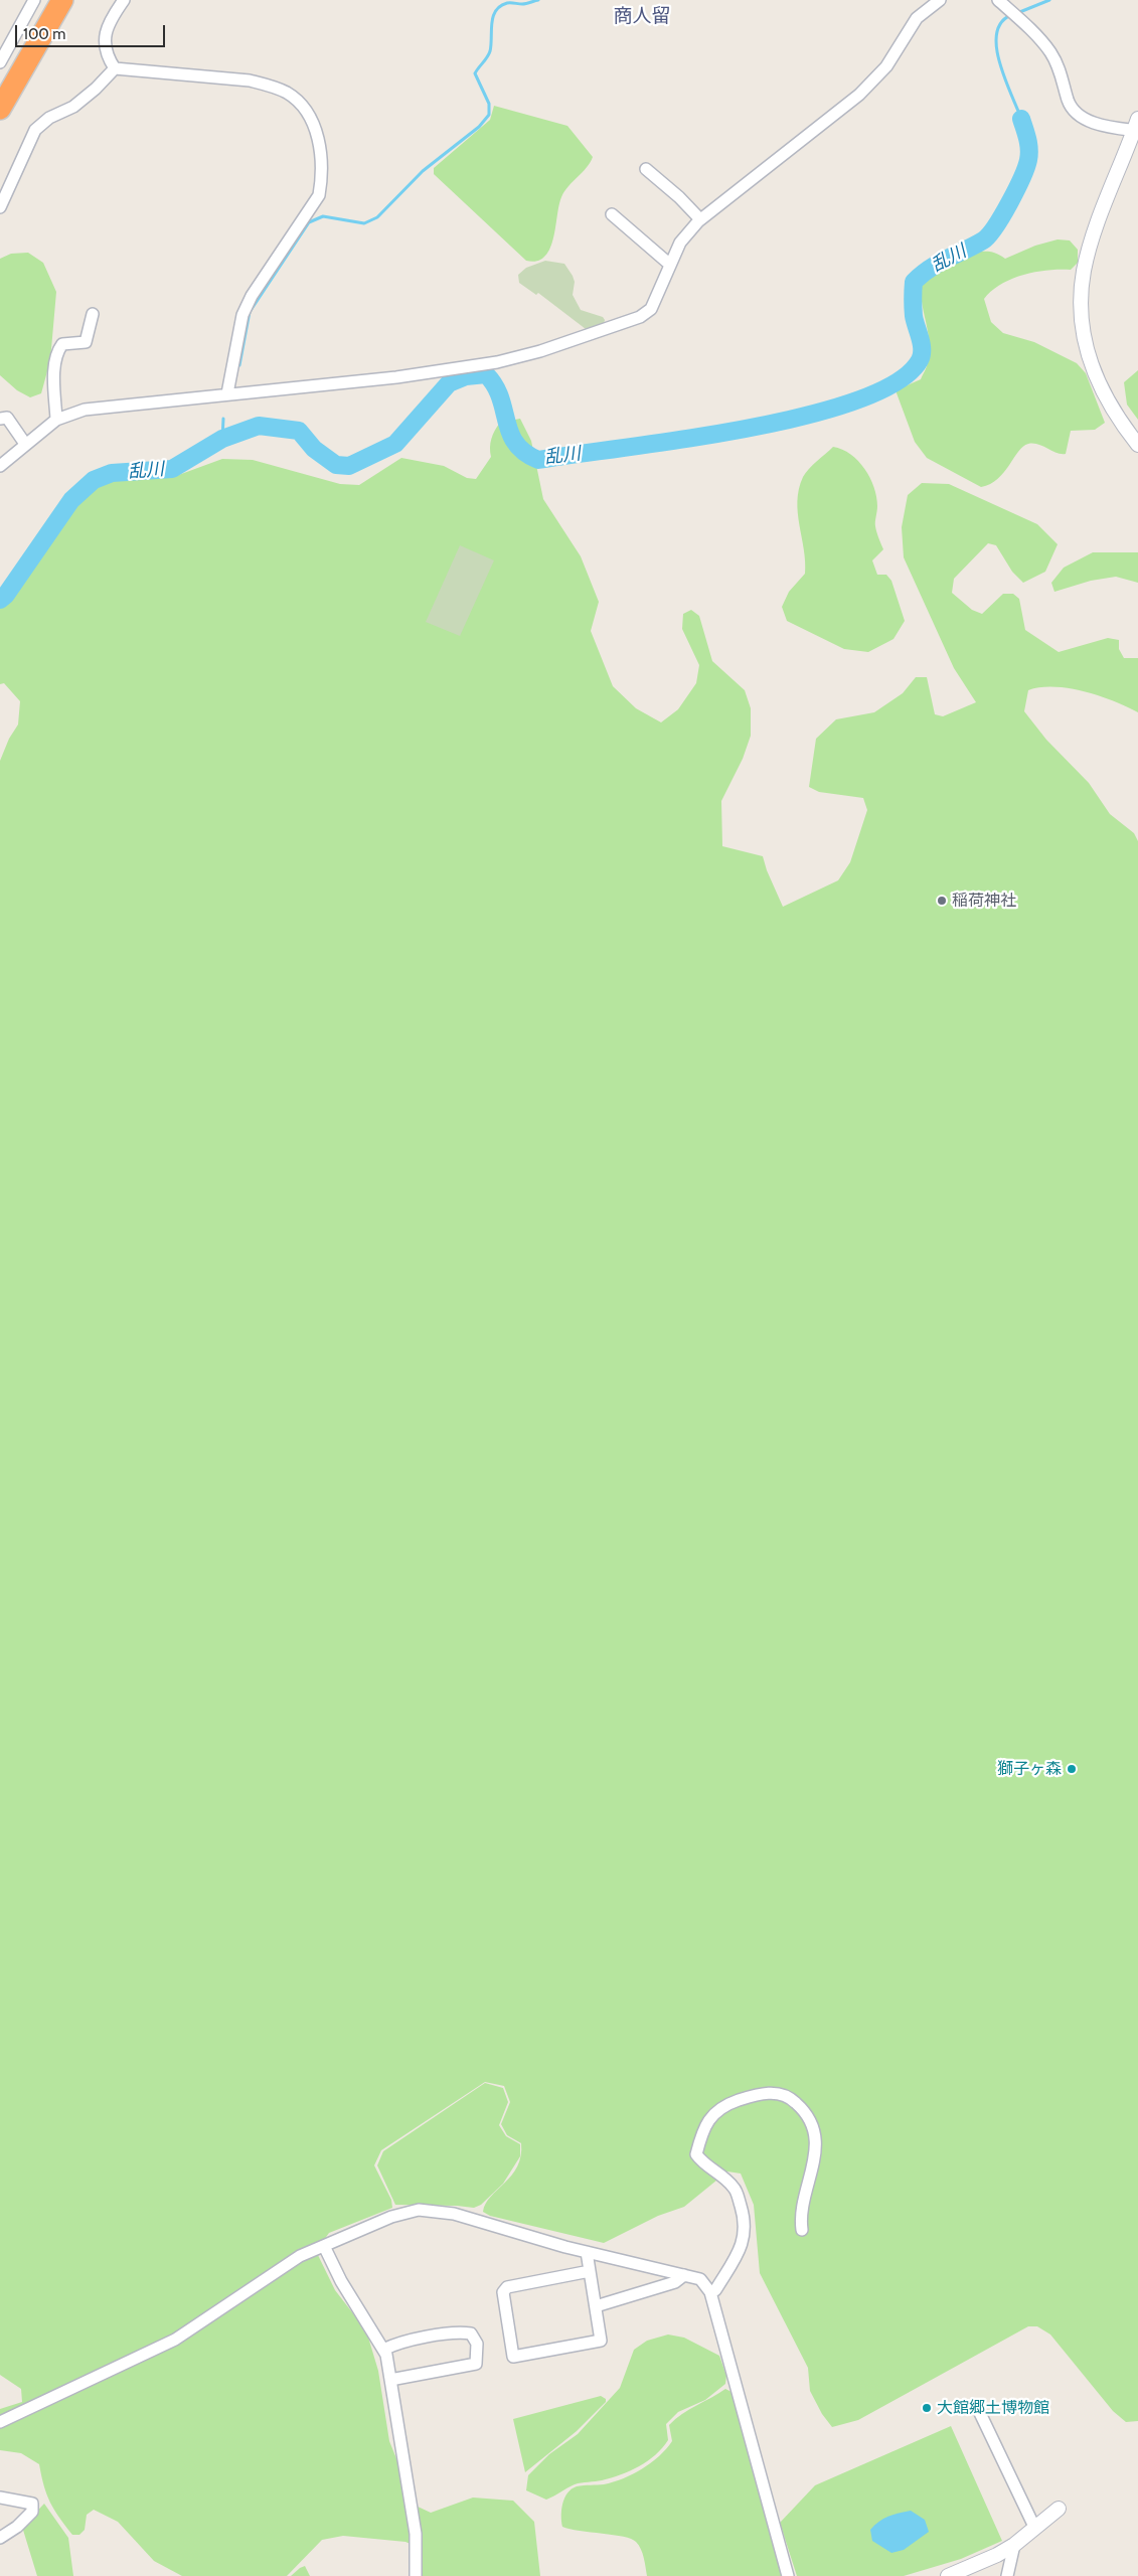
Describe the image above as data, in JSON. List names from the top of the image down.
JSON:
{
  "districts": ["商人留"],
  "water": ["乱川"],
  "places": ["稲荷神社", "獅子ヶ森", "大館郷土博物館"],
  "scale_bar": "100 m"
}
